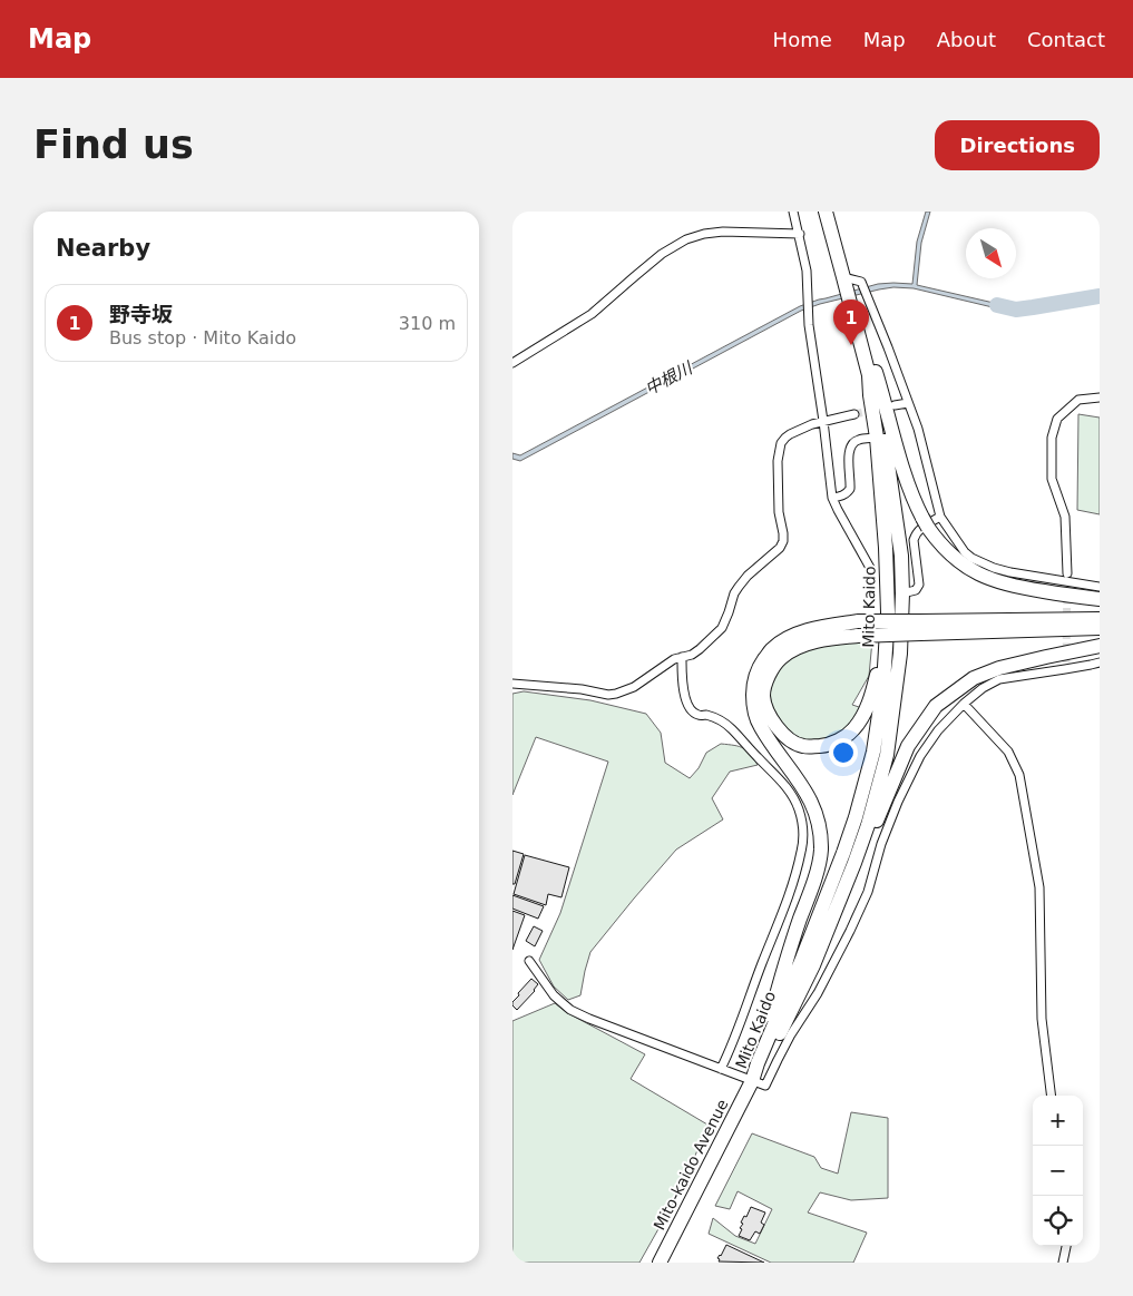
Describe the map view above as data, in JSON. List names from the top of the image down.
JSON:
{
  "streets": {
    "highway": ["Mito Kaido", "Mito-kaido Avenue"]
  },
  "crossings": [
    ["Mito Kaido", "Mito-kaido Avenue"]
  ],
  "water": ["中根川"],
  "north": "bottom right",
  "page": {
    "header": "Map",
    "nav": [
      "Home",
      "Map",
      "About",
      "Contact"
    ],
    "buttons": "Directions",
    "title": "Find us",
    "heading": "Nearby",
    "list": [
      {
        "mark": "1",
        "name": "野寺坂",
        "note": "Bus stop · Mito Kaido",
        "value": "310 m"
      }
    ],
    "pins": "1",
    "map_buttons": ["+", "−"]
  }
}
